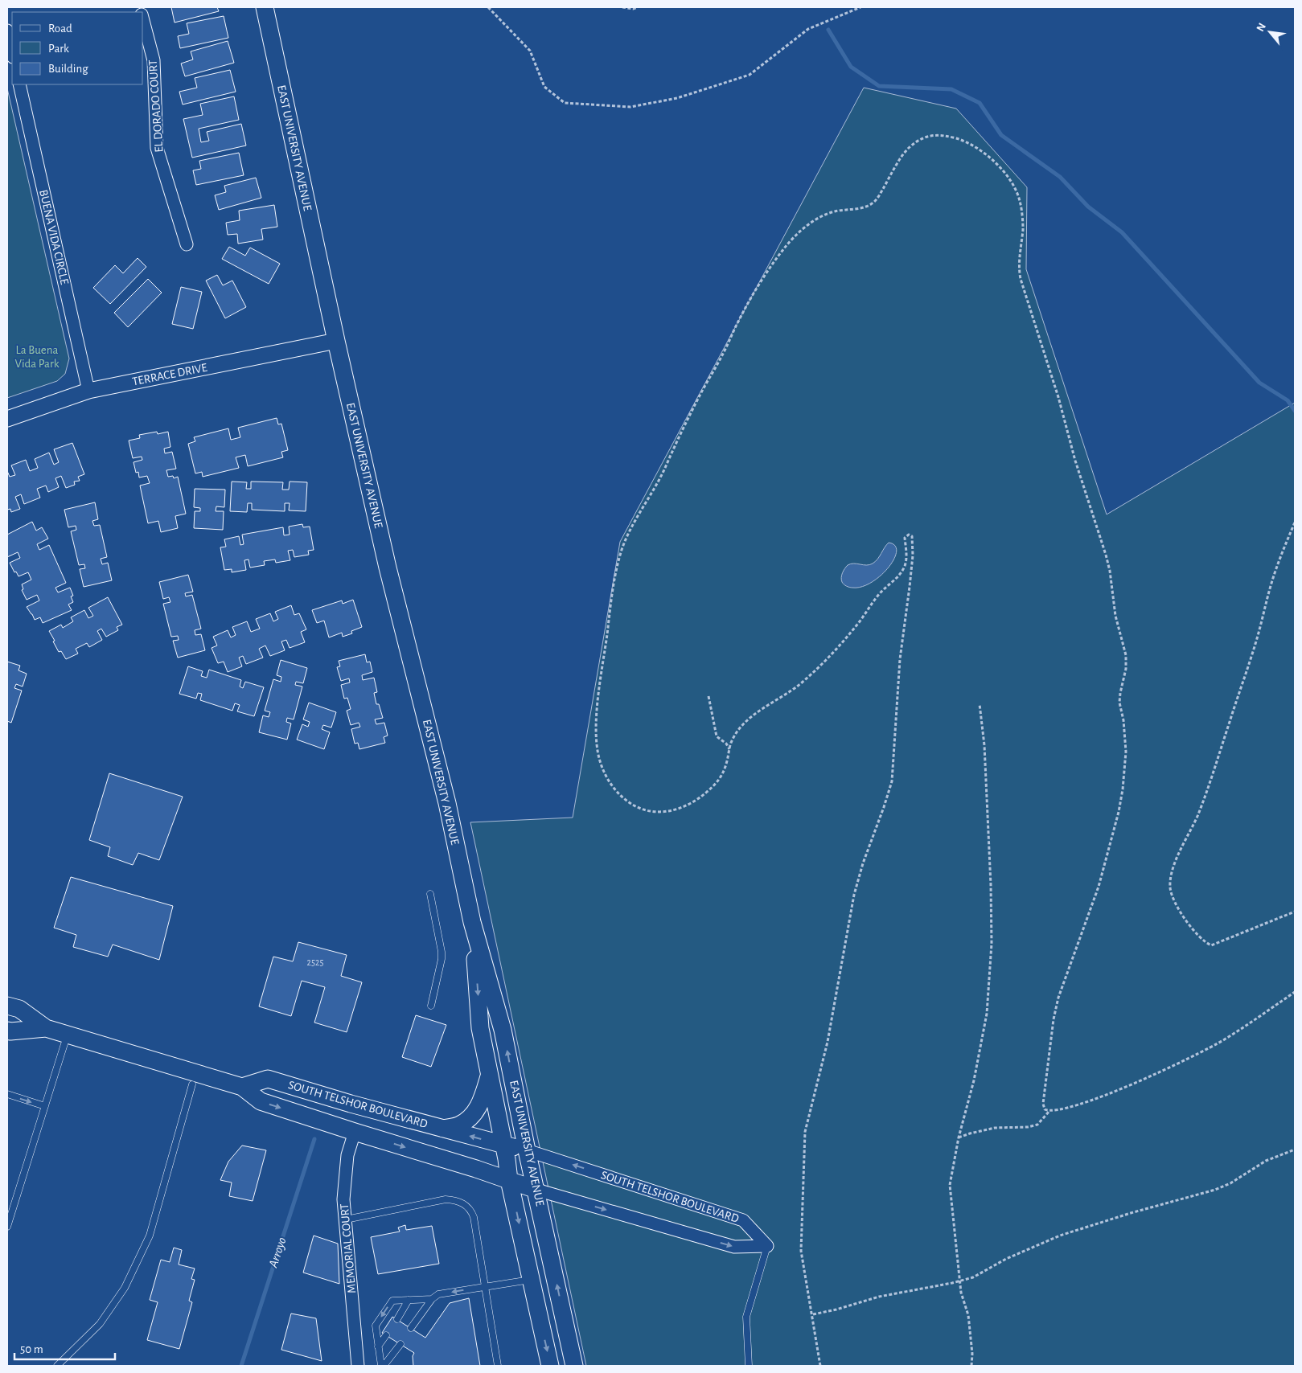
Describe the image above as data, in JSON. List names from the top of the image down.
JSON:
{
  "streets": {
    "main road": ["EAST UNIVERSITY AVENUE", "SOUTH TELSHOR BOULEVARD"],
    "street": [
      "EL DORADO COURT",
      "BUENA VIDA CIRCLE",
      "TERRACE DRIVE",
      "MEMORIAL COURT"
    ]
  },
  "crossings": [
    ["EAST UNIVERSITY AVENUE", "TERRACE DRIVE"],
    ["EAST UNIVERSITY AVENUE", "SOUTH TELSHOR BOULEVARD"],
    ["BUENA VIDA CIRCLE", "TERRACE DRIVE"],
    ["SOUTH TELSHOR BOULEVARD", "MEMORIAL COURT"]
  ],
  "water": ["Arroyo"],
  "parks": ["La Buena Vida Park"],
  "house_numbers": ["2525"],
  "legend": ["Road", "Park", "Building"],
  "scale_bar": "50 m",
  "north": "top left"
}
